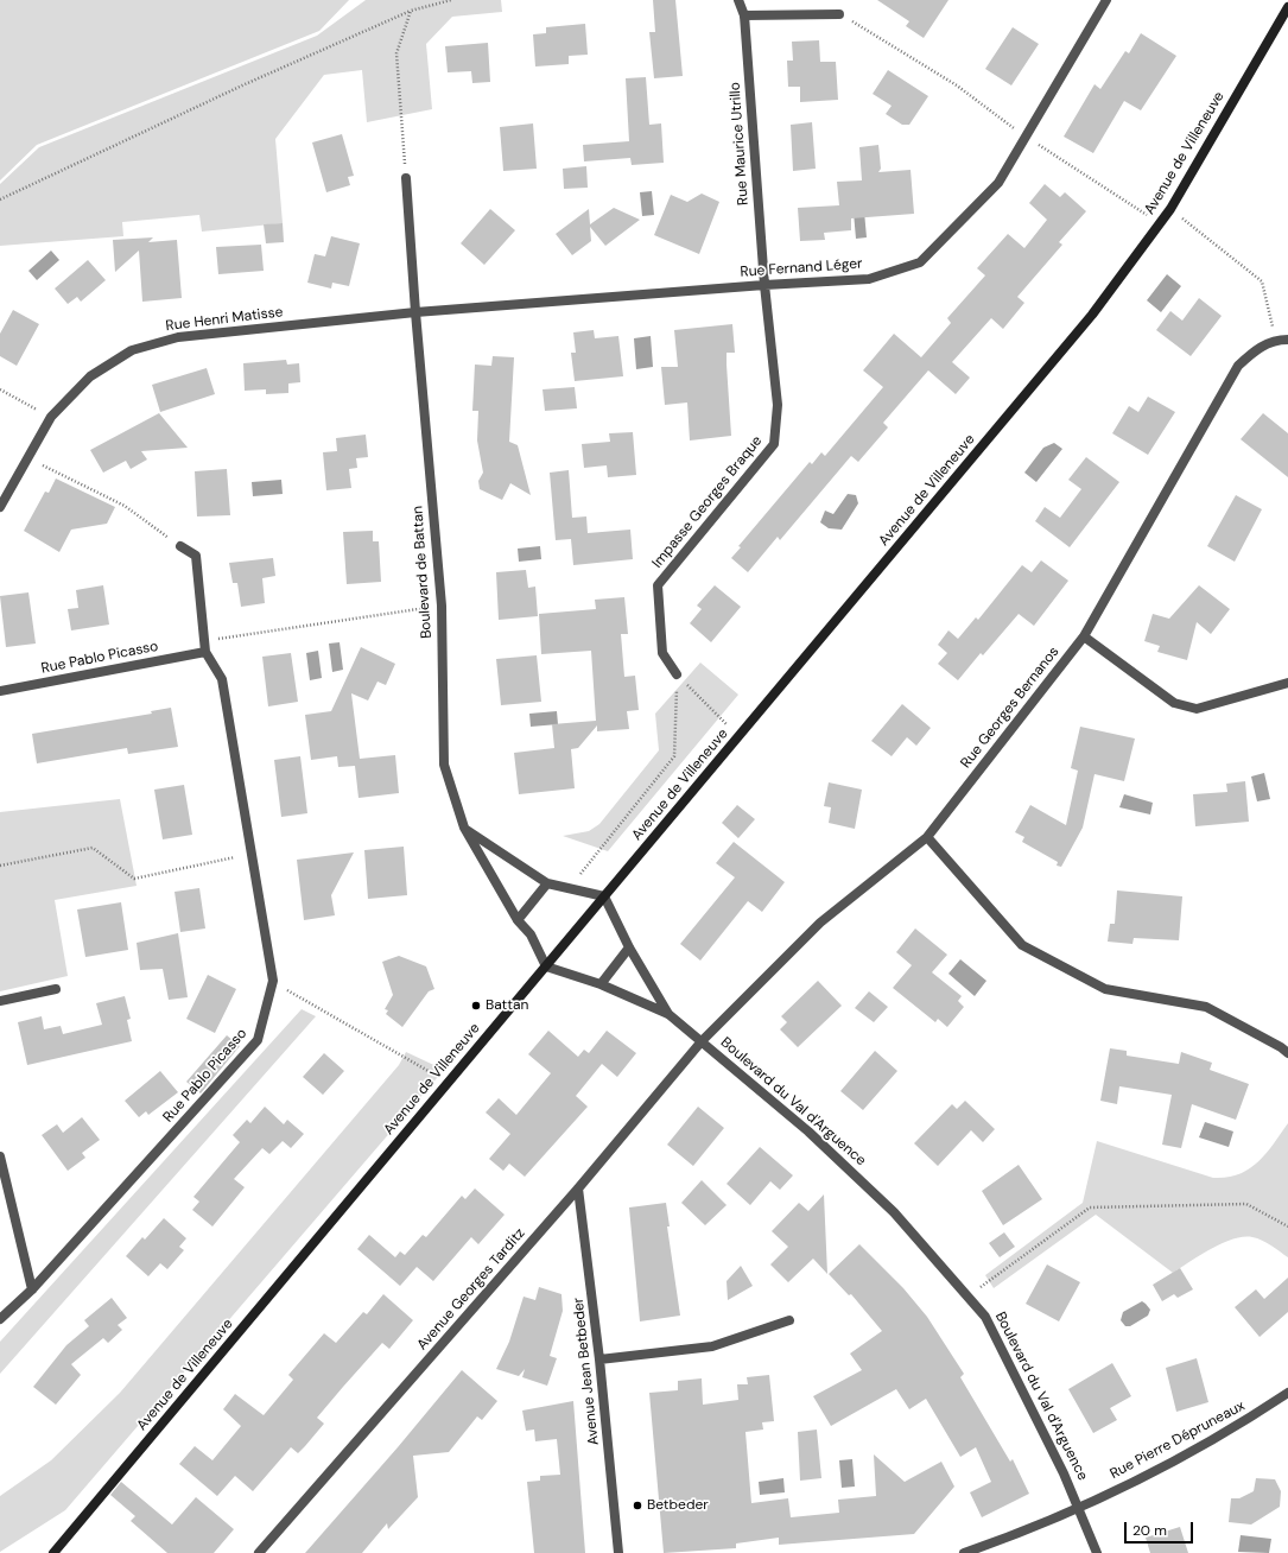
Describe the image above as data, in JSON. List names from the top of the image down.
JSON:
{
  "streets": {
    "main road": ["Avenue de Villeneuve"],
    "street": [
      "Rue Maurice Utrillo",
      "Rue Fernand Léger",
      "Rue Henri Matisse",
      "Impasse Georges Braque",
      "Boulevard de Battan",
      "Rue Pablo Picasso",
      "Rue Georges Bernanos",
      "Boulevard du Val d'Arguence",
      "Avenue Georges Tarditz",
      "Avenue Jean Betbeder",
      "Rue Pierre Dépruneaux"
    ]
  },
  "crossings": [
    ["Rue Maurice Utrillo", "Rue Fernand Léger"],
    ["Rue Maurice Utrillo", "Impasse Georges Braque"],
    ["Avenue de Villeneuve", "Boulevard de Battan"],
    ["Rue Fernand Léger", "Rue Henri Matisse"],
    ["Rue Fernand Léger", "Impasse Georges Braque"],
    ["Rue Fernand Léger", "Boulevard de Battan"],
    ["Rue Henri Matisse", "Boulevard de Battan"],
    ["Rue Georges Bernanos", "Boulevard du Val d'Arguence"],
    ["Rue Georges Bernanos", "Avenue Georges Tarditz"],
    ["Boulevard du Val d'Arguence", "Avenue Georges Tarditz"],
    ["Boulevard du Val d'Arguence", "Rue Pierre Dépruneaux"],
    ["Avenue Georges Tarditz", "Avenue Jean Betbeder"]
  ],
  "places": ["Battan", "Betbeder"],
  "scale_bar": "20 m"
}
